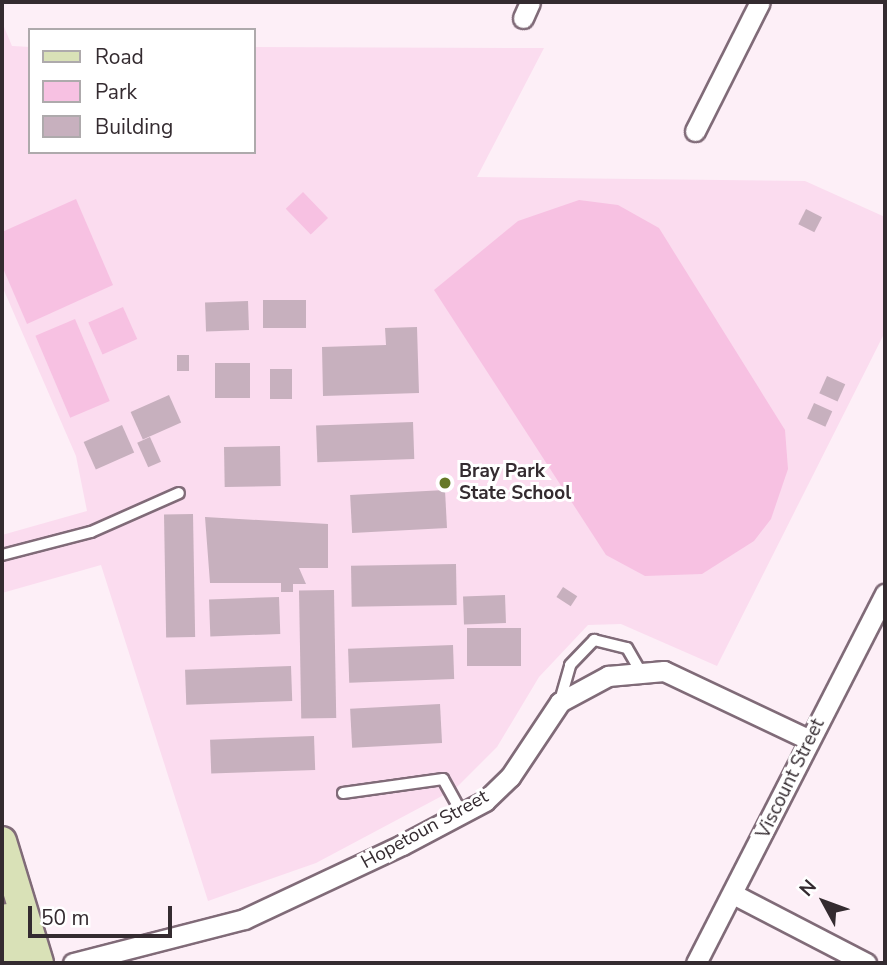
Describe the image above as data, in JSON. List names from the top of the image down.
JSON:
{
  "streets": {
    "street": ["Viscount Street", "Hopetoun Street"]
  },
  "crossings": [
    ["Viscount Street", "Hopetoun Street"]
  ],
  "places": ["Bray Park State School"],
  "legend": ["Road", "Park", "Building"],
  "scale_bar": "50 m",
  "north": "top left"
}
